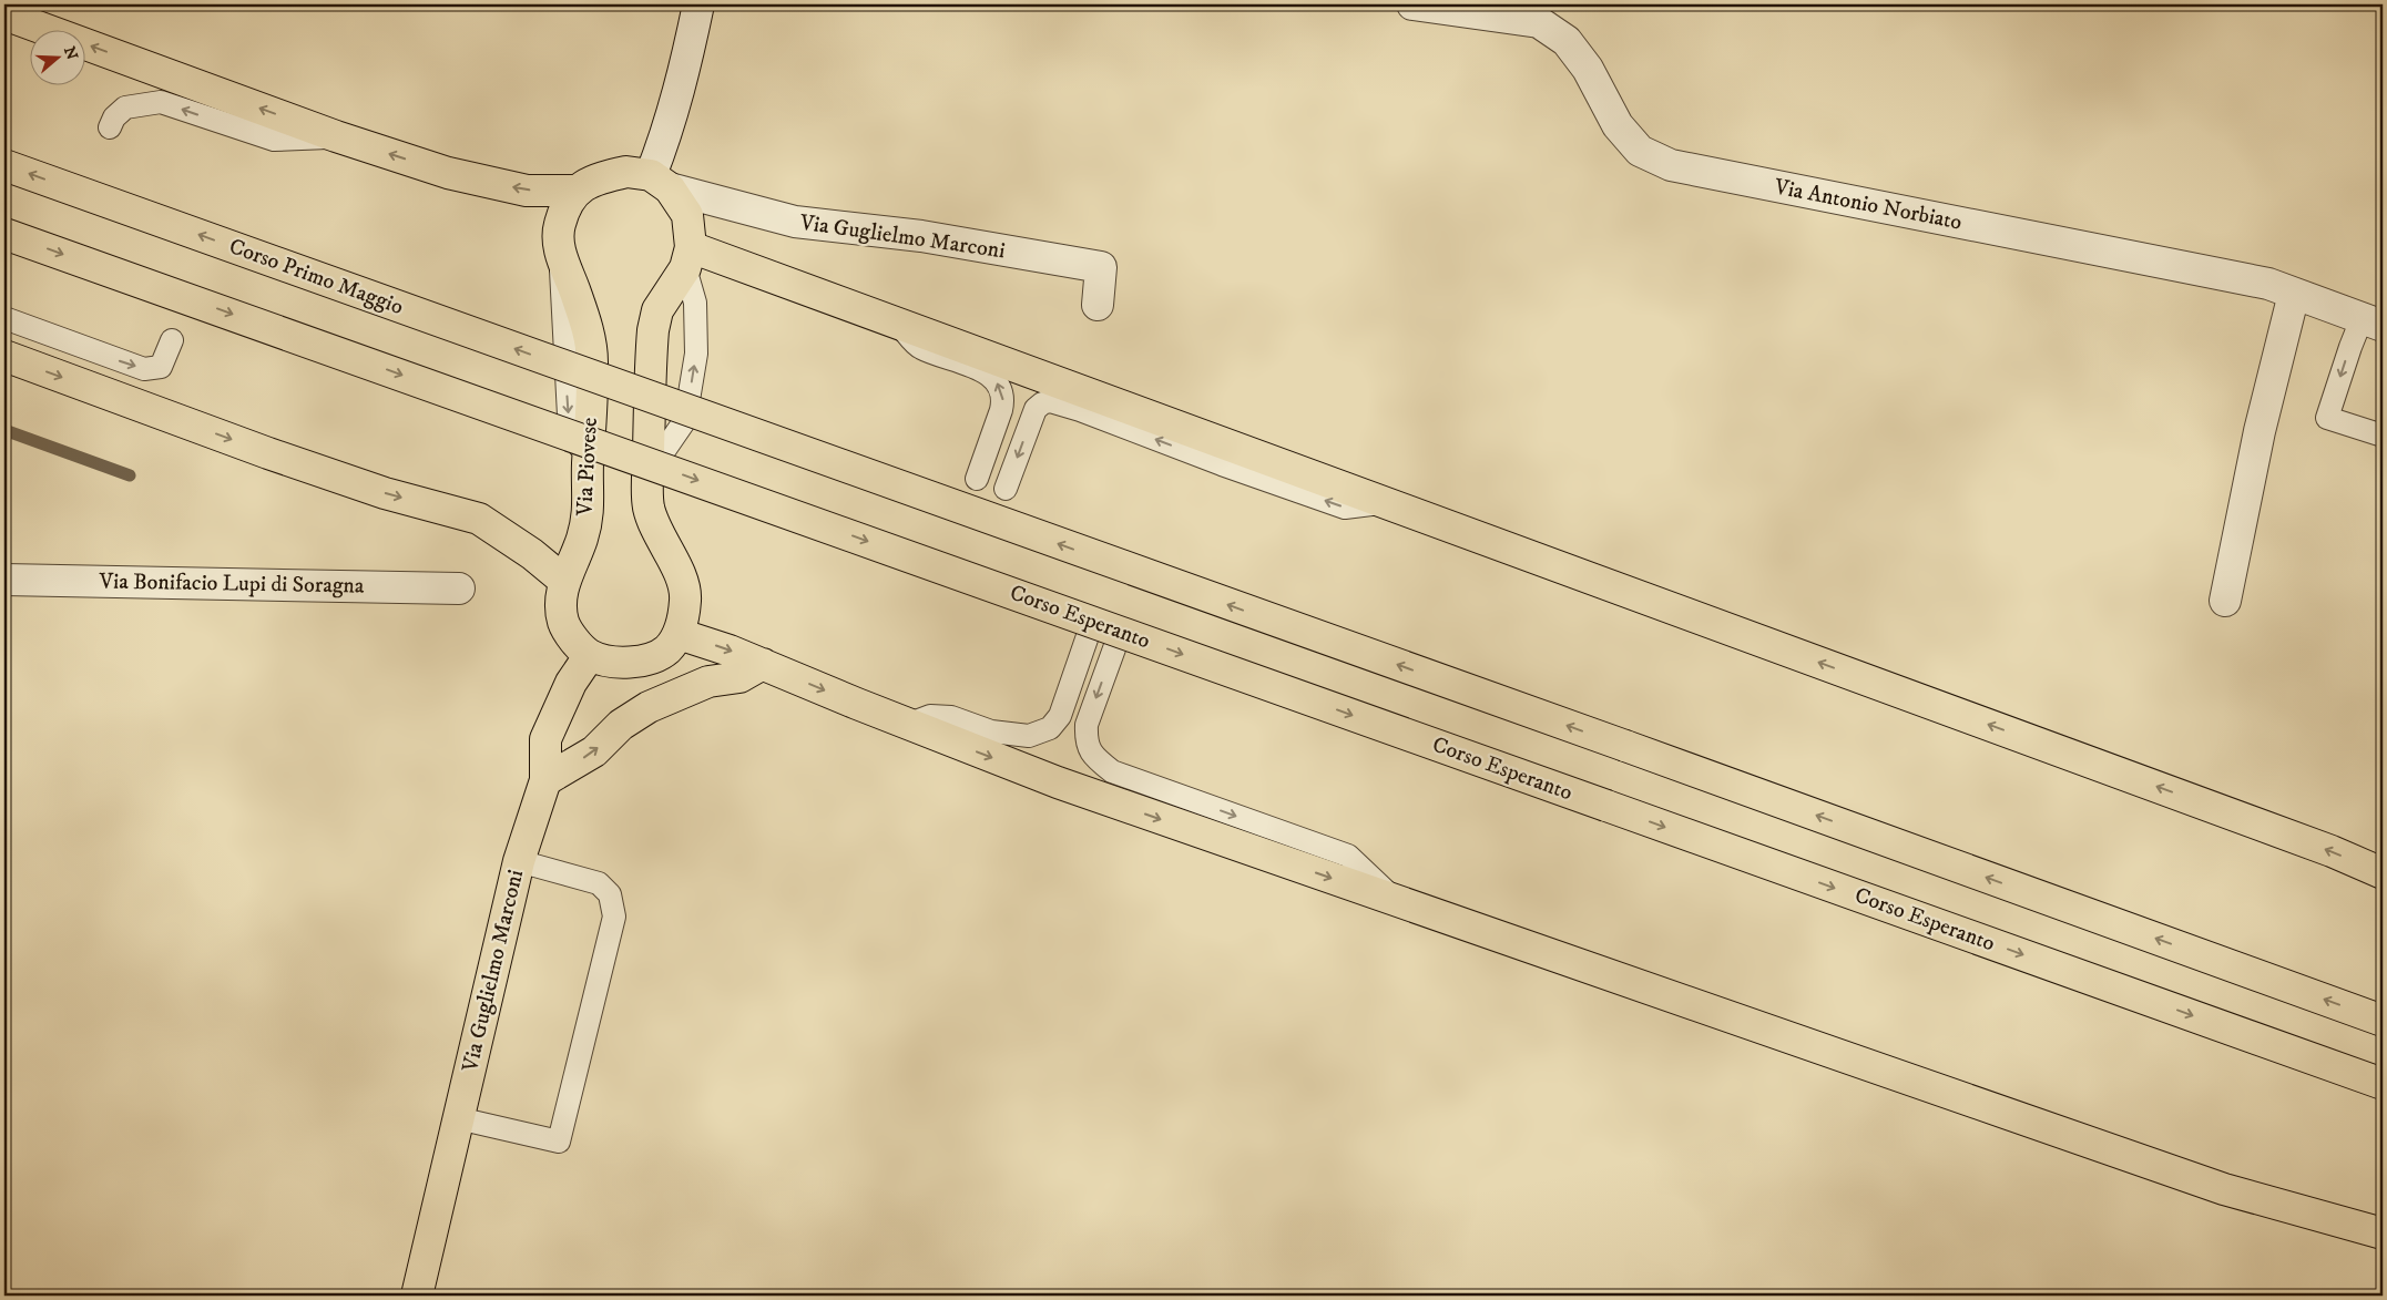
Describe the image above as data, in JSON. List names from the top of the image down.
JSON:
{
  "streets": {
    "main road": [
      "Via Guglielmo Marconi",
      "Corso Primo Maggio",
      "Via Piovese",
      "Corso Esperanto"
    ],
    "street": ["Via Antonio Norbiato", "Via Bonifacio Lupi di Soragna"]
  },
  "crossings": [
    ["Via Guglielmo Marconi", "Via Piovese"]
  ],
  "north": "right"
}
